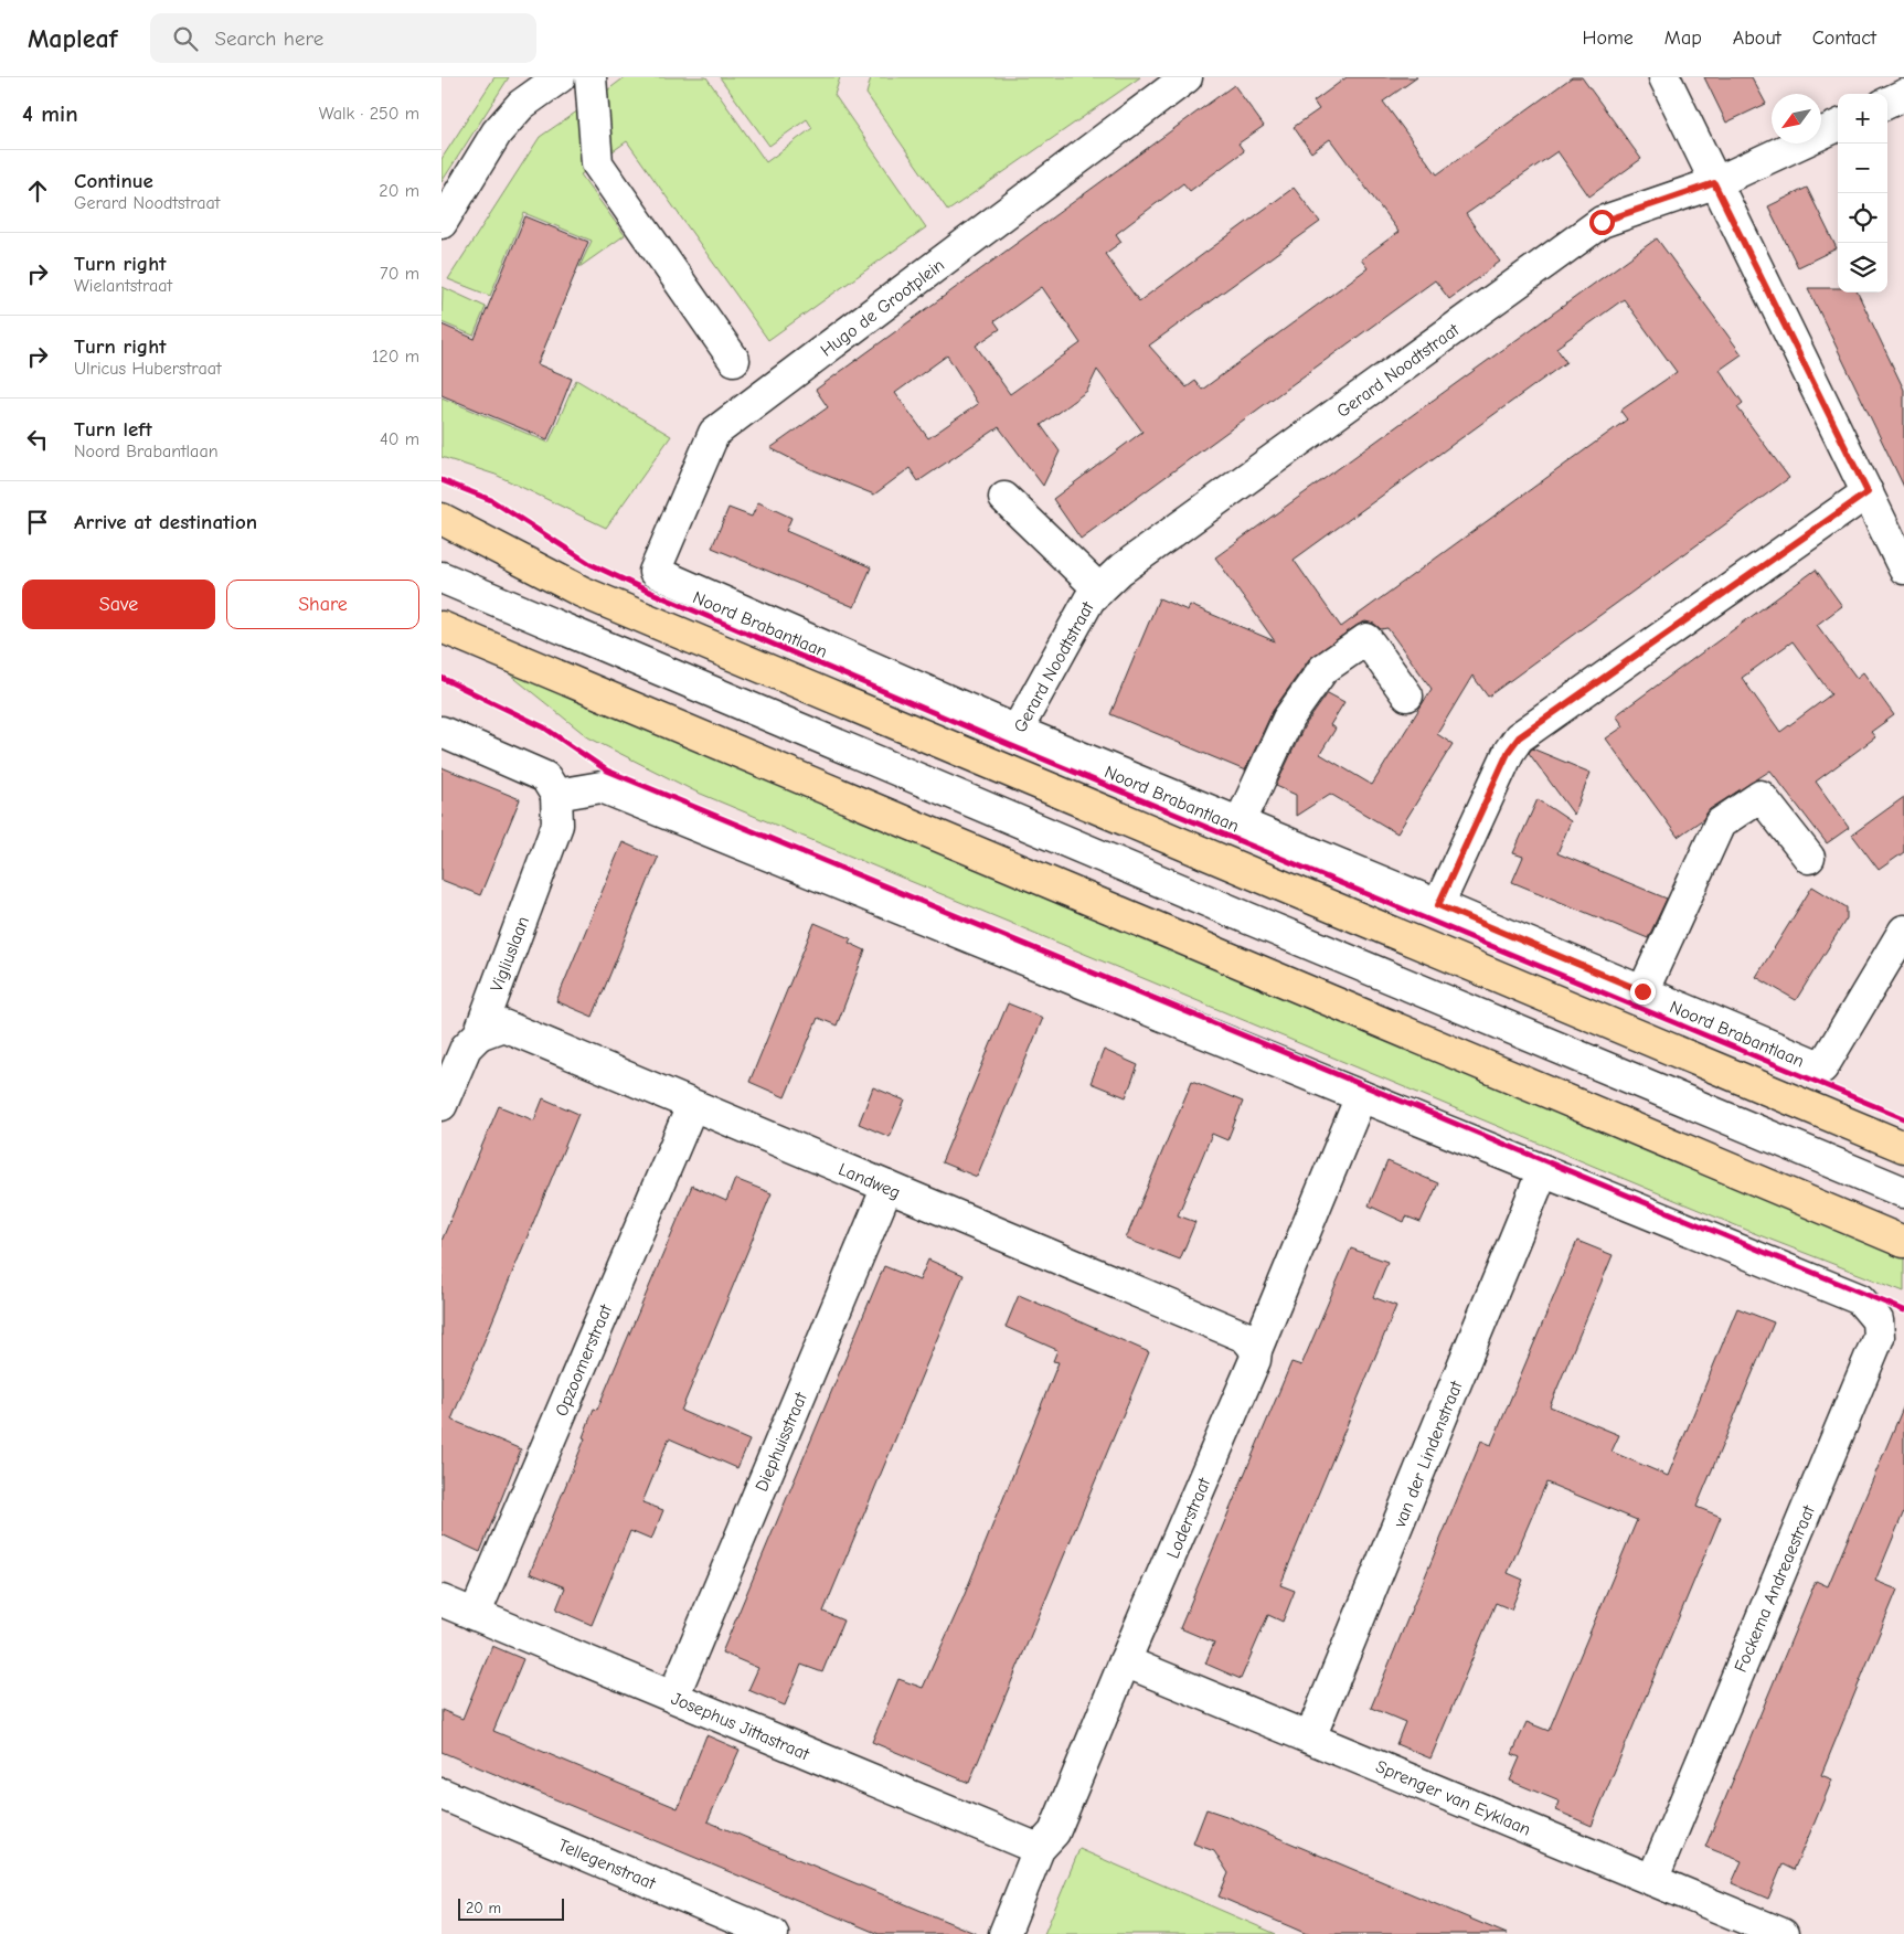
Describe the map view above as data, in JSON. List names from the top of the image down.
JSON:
{
  "streets": {
    "street": [
      "Hugo de Grootplein",
      "Gerard Noodtstraat",
      "Noord Brabantlaan",
      "Vigliuslaan",
      "Landweg",
      "Opzoomerstraat",
      "Diephuisstraat",
      "van der Lindenstraat",
      "Loderstraat",
      "Fockema Andreaestraat",
      "Josephus Jittastraat",
      "Sprenger van Eyklaan",
      "Tellegenstraat"
    ]
  },
  "crossings": [
    ["Hugo de Grootplein", "Noord Brabantlaan"],
    ["Gerard Noodtstraat", "Noord Brabantlaan"],
    ["Vigliuslaan", "Landweg"],
    ["Landweg", "Opzoomerstraat"],
    ["Landweg", "Diephuisstraat"],
    ["Landweg", "Loderstraat"],
    ["Opzoomerstraat", "Josephus Jittastraat"],
    ["Diephuisstraat", "Josephus Jittastraat"],
    ["van der Lindenstraat", "Fockema Andreaestraat"],
    ["van der Lindenstraat", "Sprenger van Eyklaan"],
    ["Loderstraat", "Josephus Jittastraat"],
    ["Loderstraat", "Sprenger van Eyklaan"],
    ["Fockema Andreaestraat", "Sprenger van Eyklaan"]
  ],
  "scale_bar": "20 m",
  "north": "bottom left",
  "page": {
    "header": "Mapleaf",
    "search": "Search here",
    "nav": [
      "Home",
      "Map",
      "About",
      "Contact"
    ],
    "heading": ["4 min", "Walk · 250 m"],
    "map_buttons": ["+", "−"],
    "list": [
      ["Continue", "Gerard Noodtstraat", "20 m"],
      ["Turn right", "Wielantstraat", "70 m"],
      ["Turn right", "Ulricus Huberstraat", "120 m"],
      ["Turn left", "Noord Brabantlaan", "40 m"],
      "Arrive at destination"
    ],
    "buttons": ["Save", "Share"],
    "scale": "20 m"
  }
}
